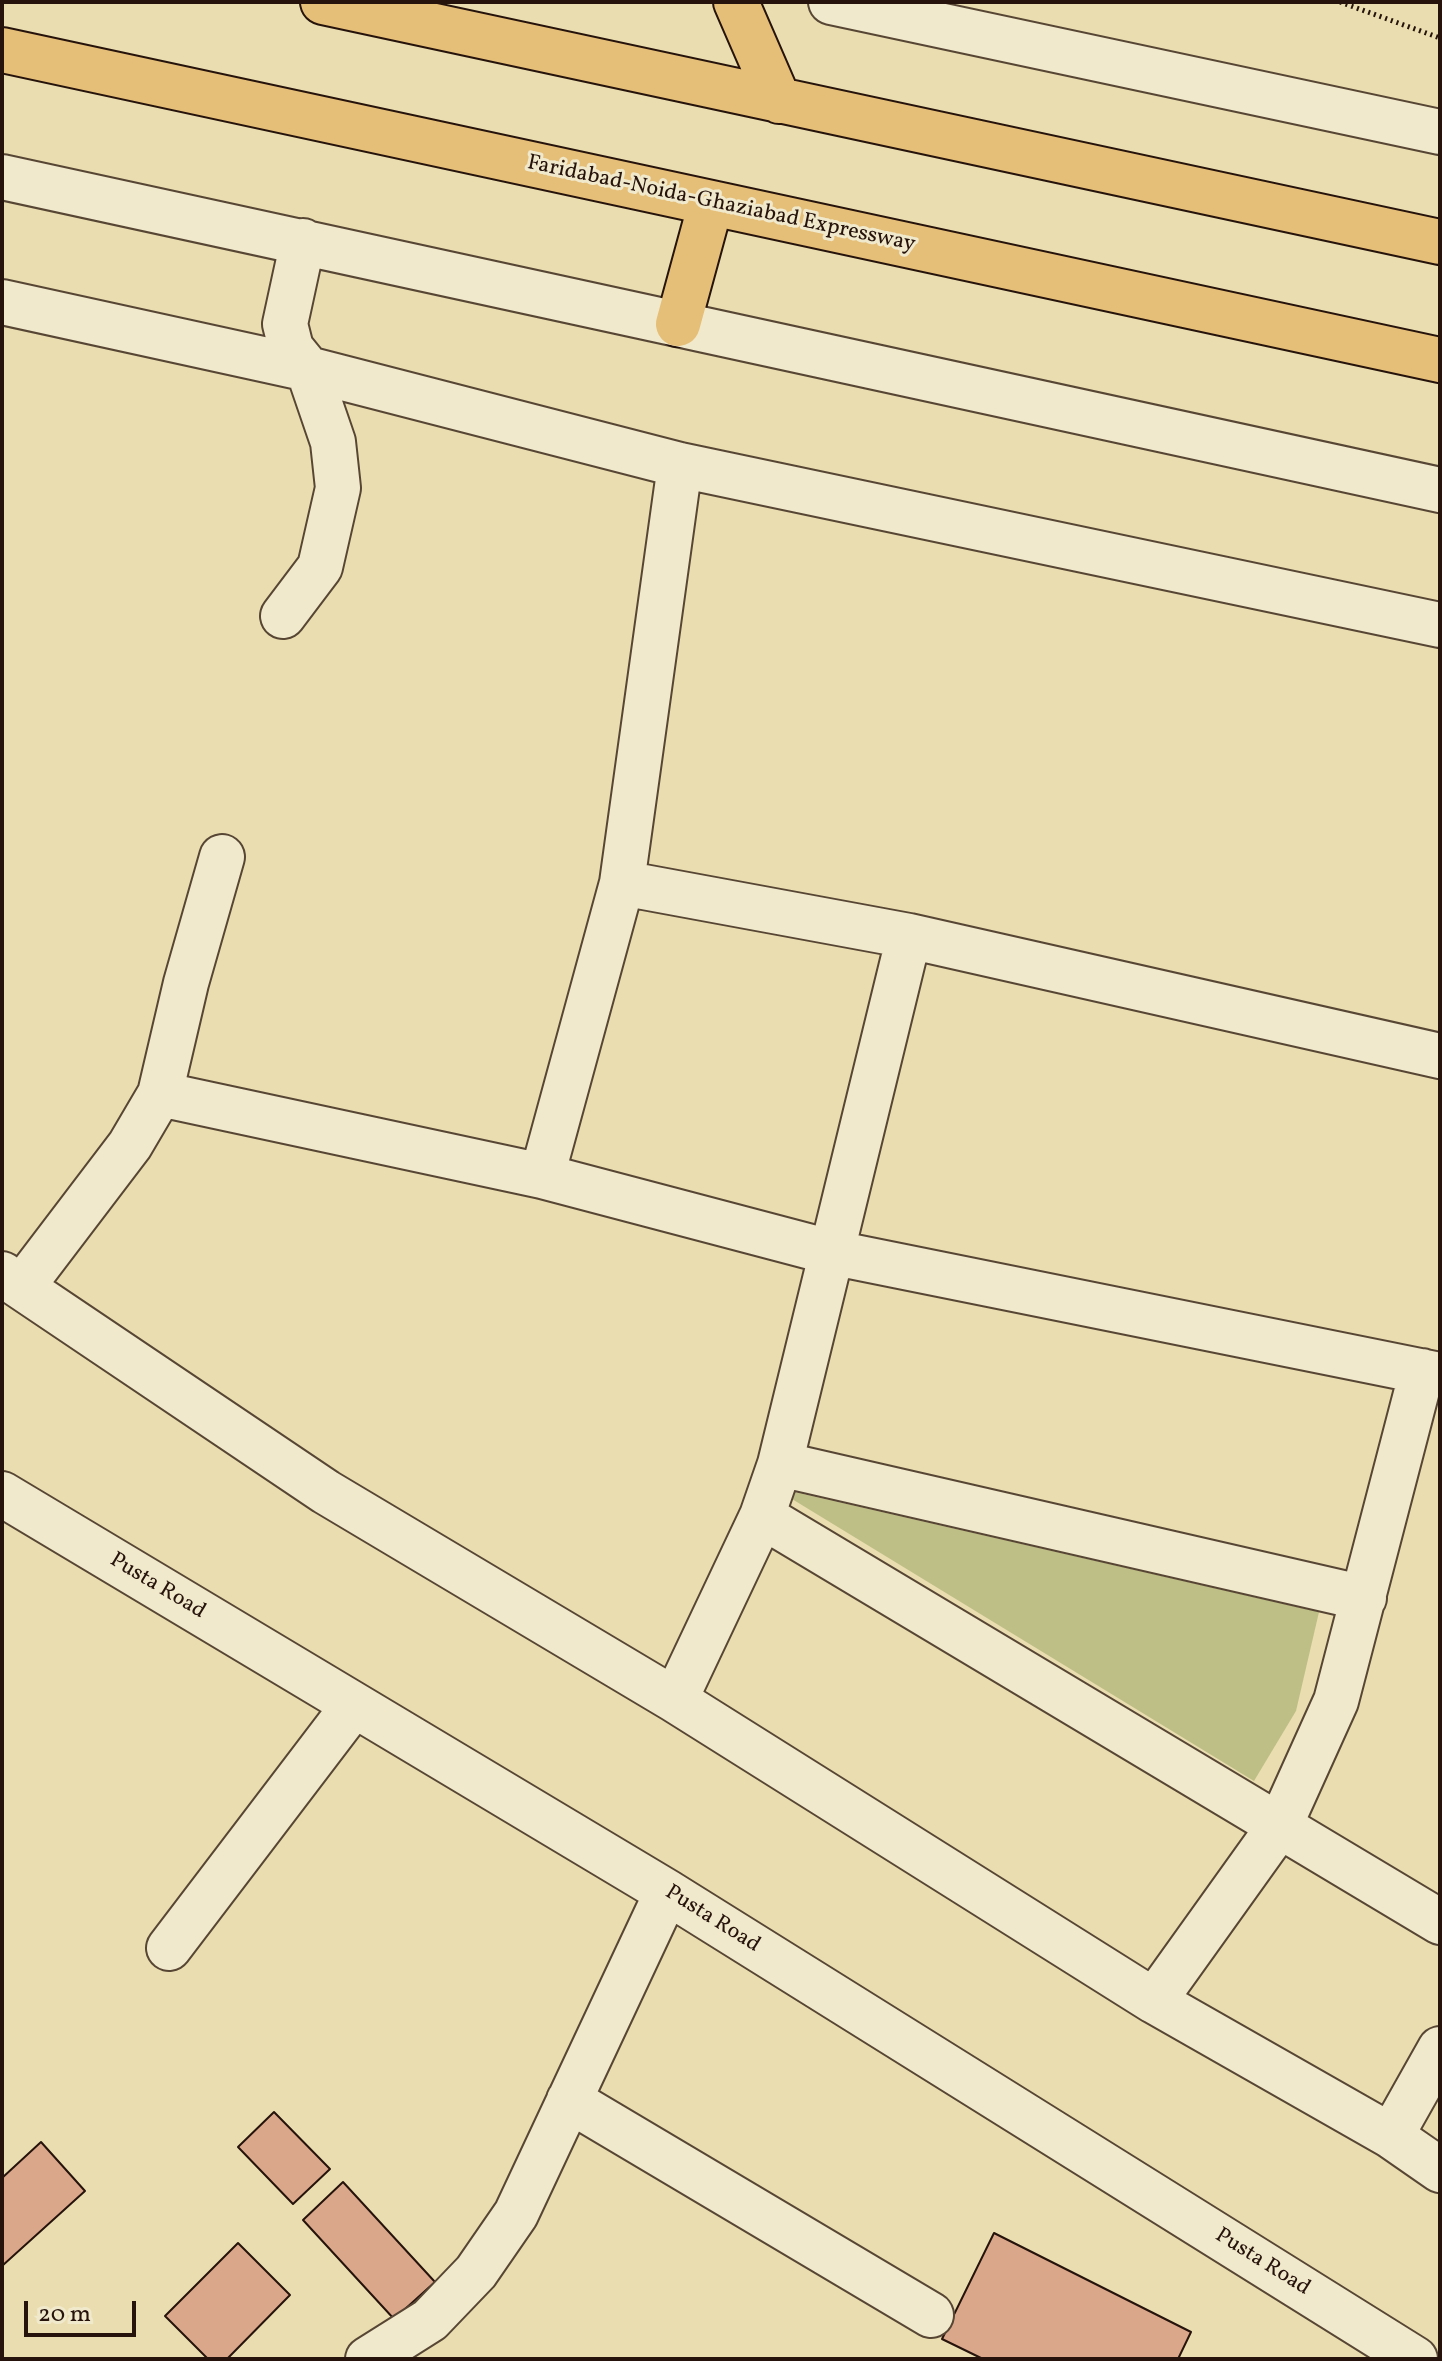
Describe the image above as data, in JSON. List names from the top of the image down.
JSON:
{
  "streets": {
    "main road": ["Faridabad-Noida-Ghaziabad Expressway"],
    "street": ["Pusta Road"]
  },
  "scale_bar": "20 m"
}
